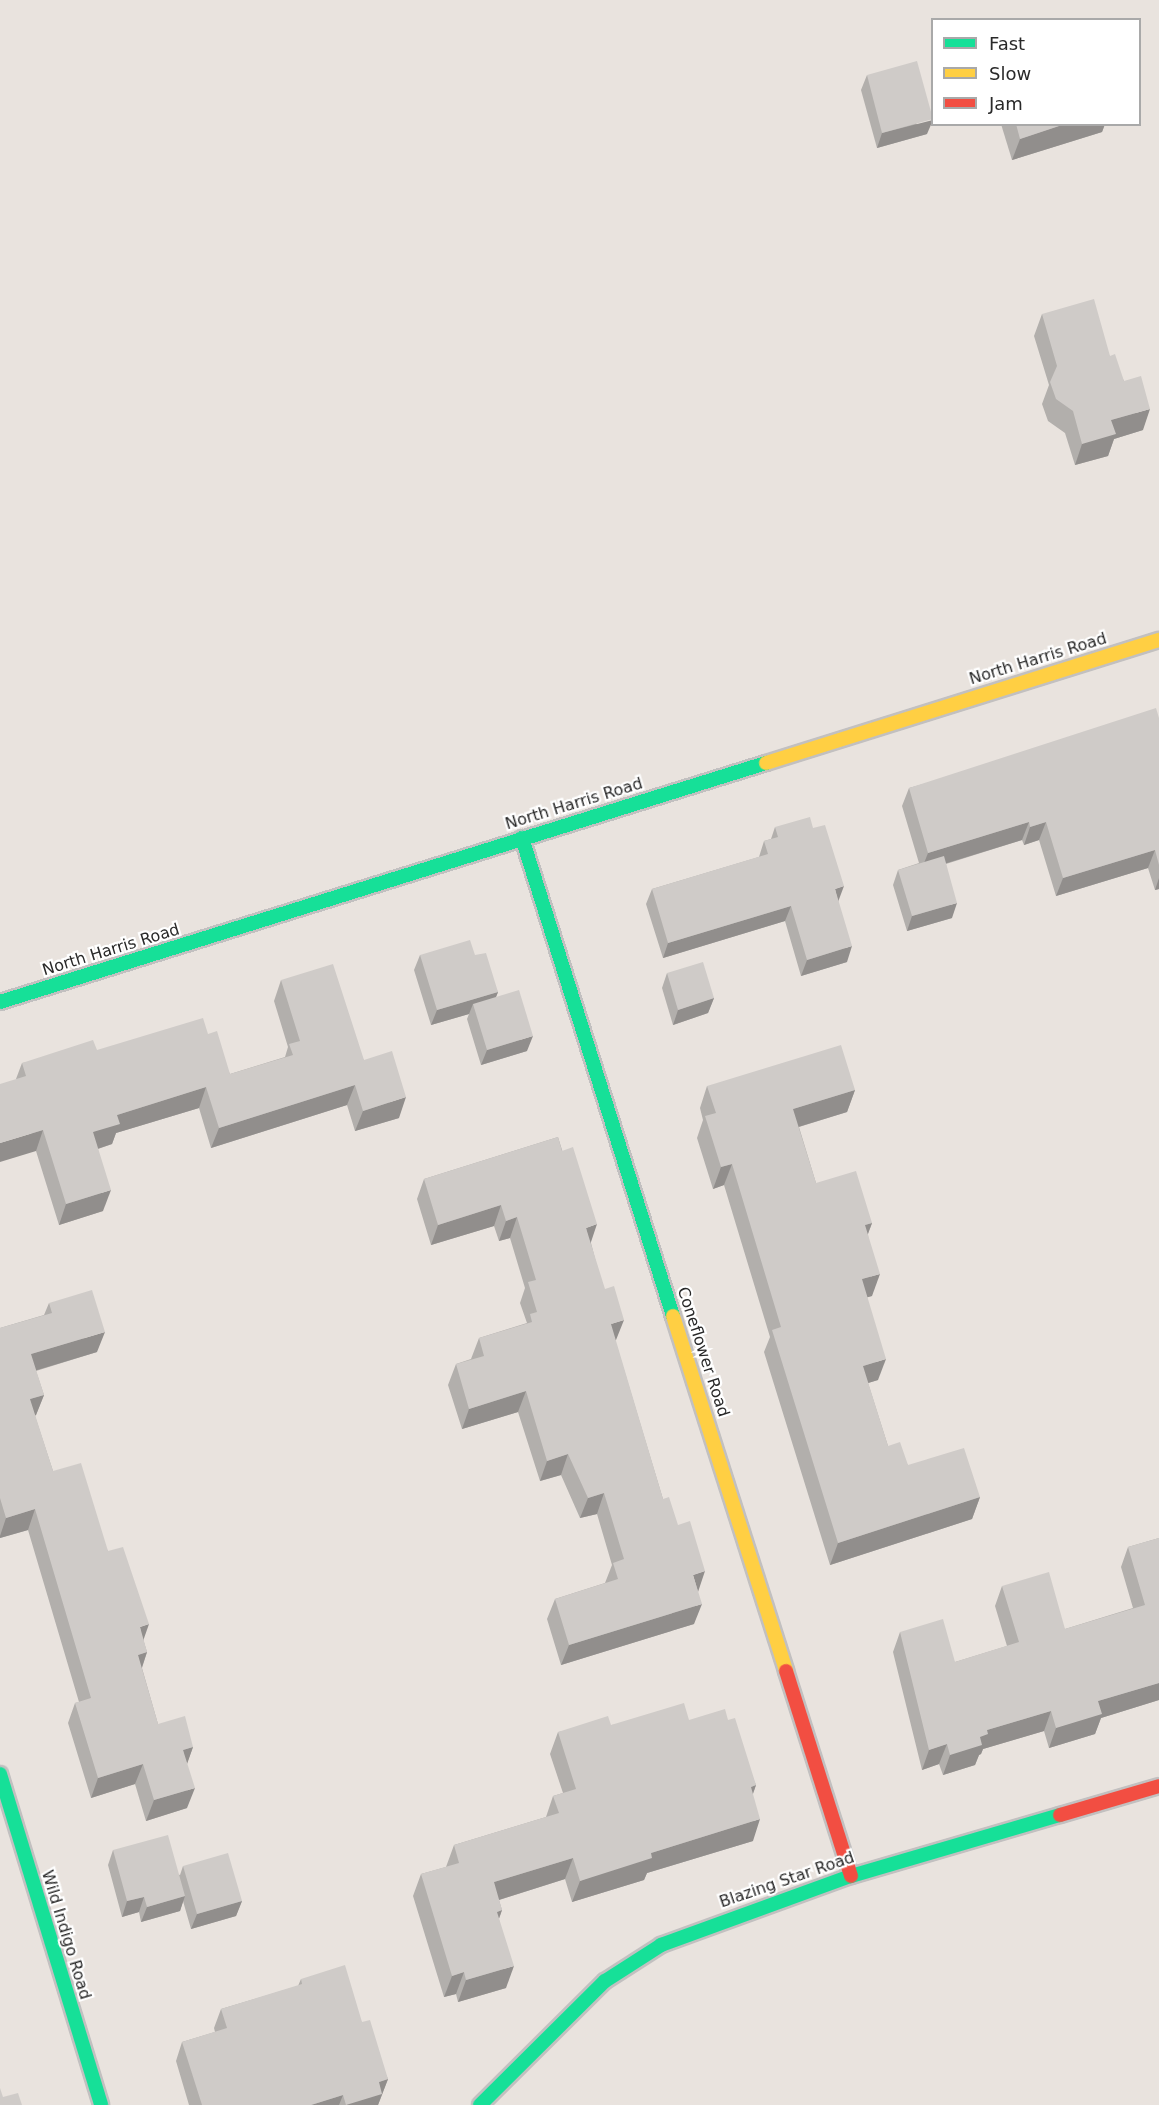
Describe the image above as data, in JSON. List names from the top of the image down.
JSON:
{
  "streets": {
    "street": [
      "North Harris Road",
      "Coneflower Road",
      "Blazing Star Road",
      "Wild Indigo Road"
    ]
  },
  "crossings": [
    ["North Harris Road", "Coneflower Road"],
    ["Coneflower Road", "Blazing Star Road"]
  ],
  "legend": ["Fast", "Slow", "Jam"]
}
